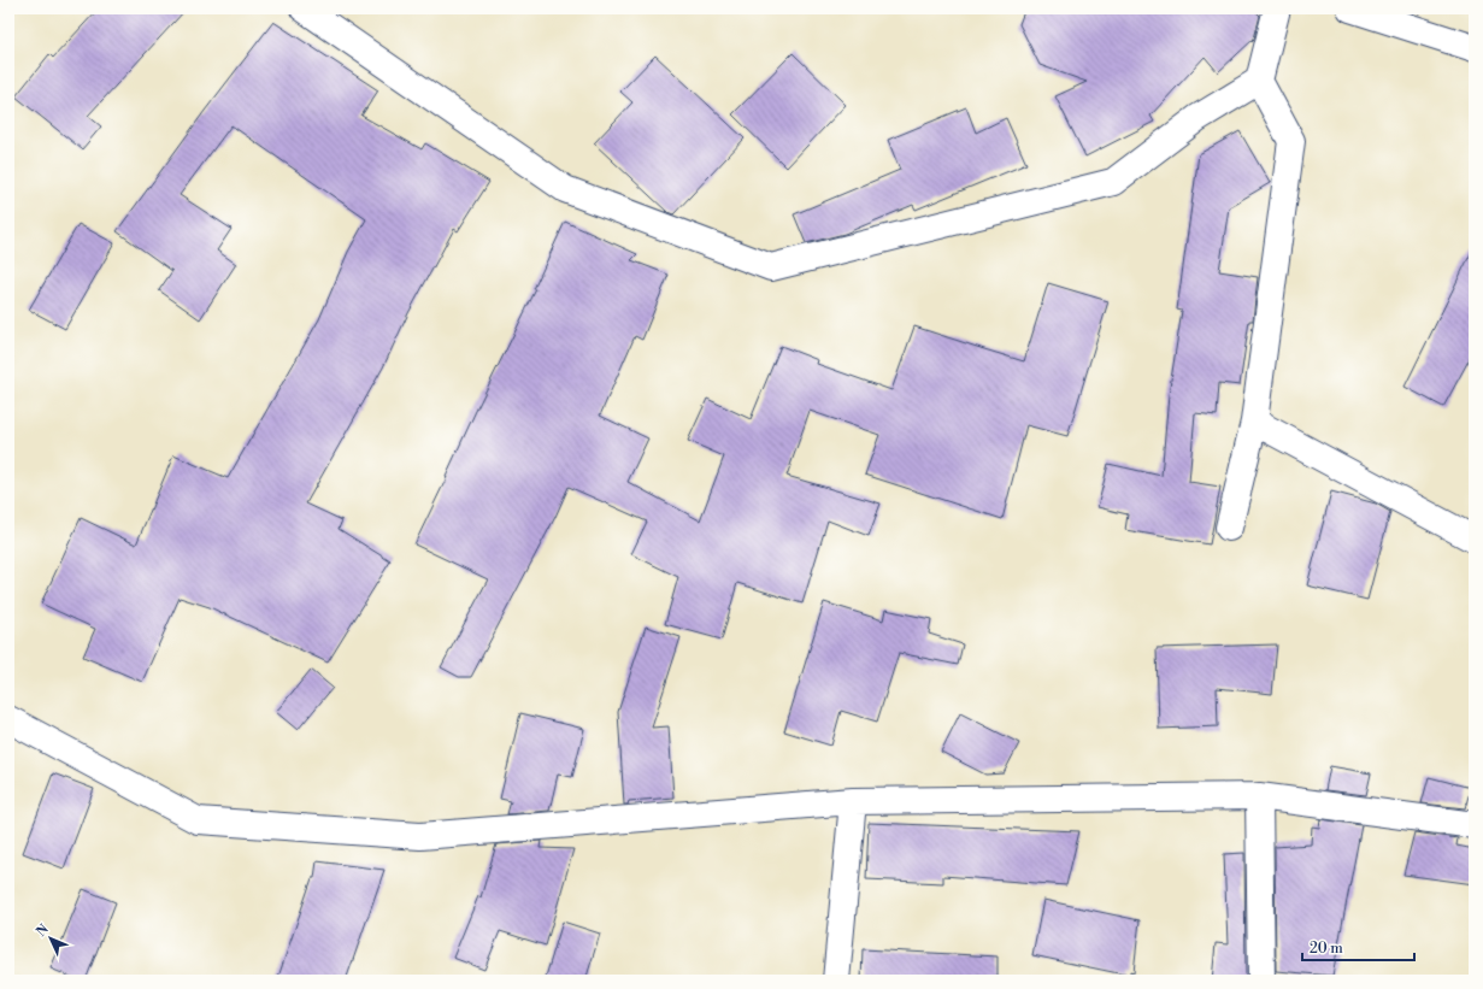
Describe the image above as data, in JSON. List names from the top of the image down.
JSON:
{
  "scale_bar": "20 m",
  "north": "top left"
}
